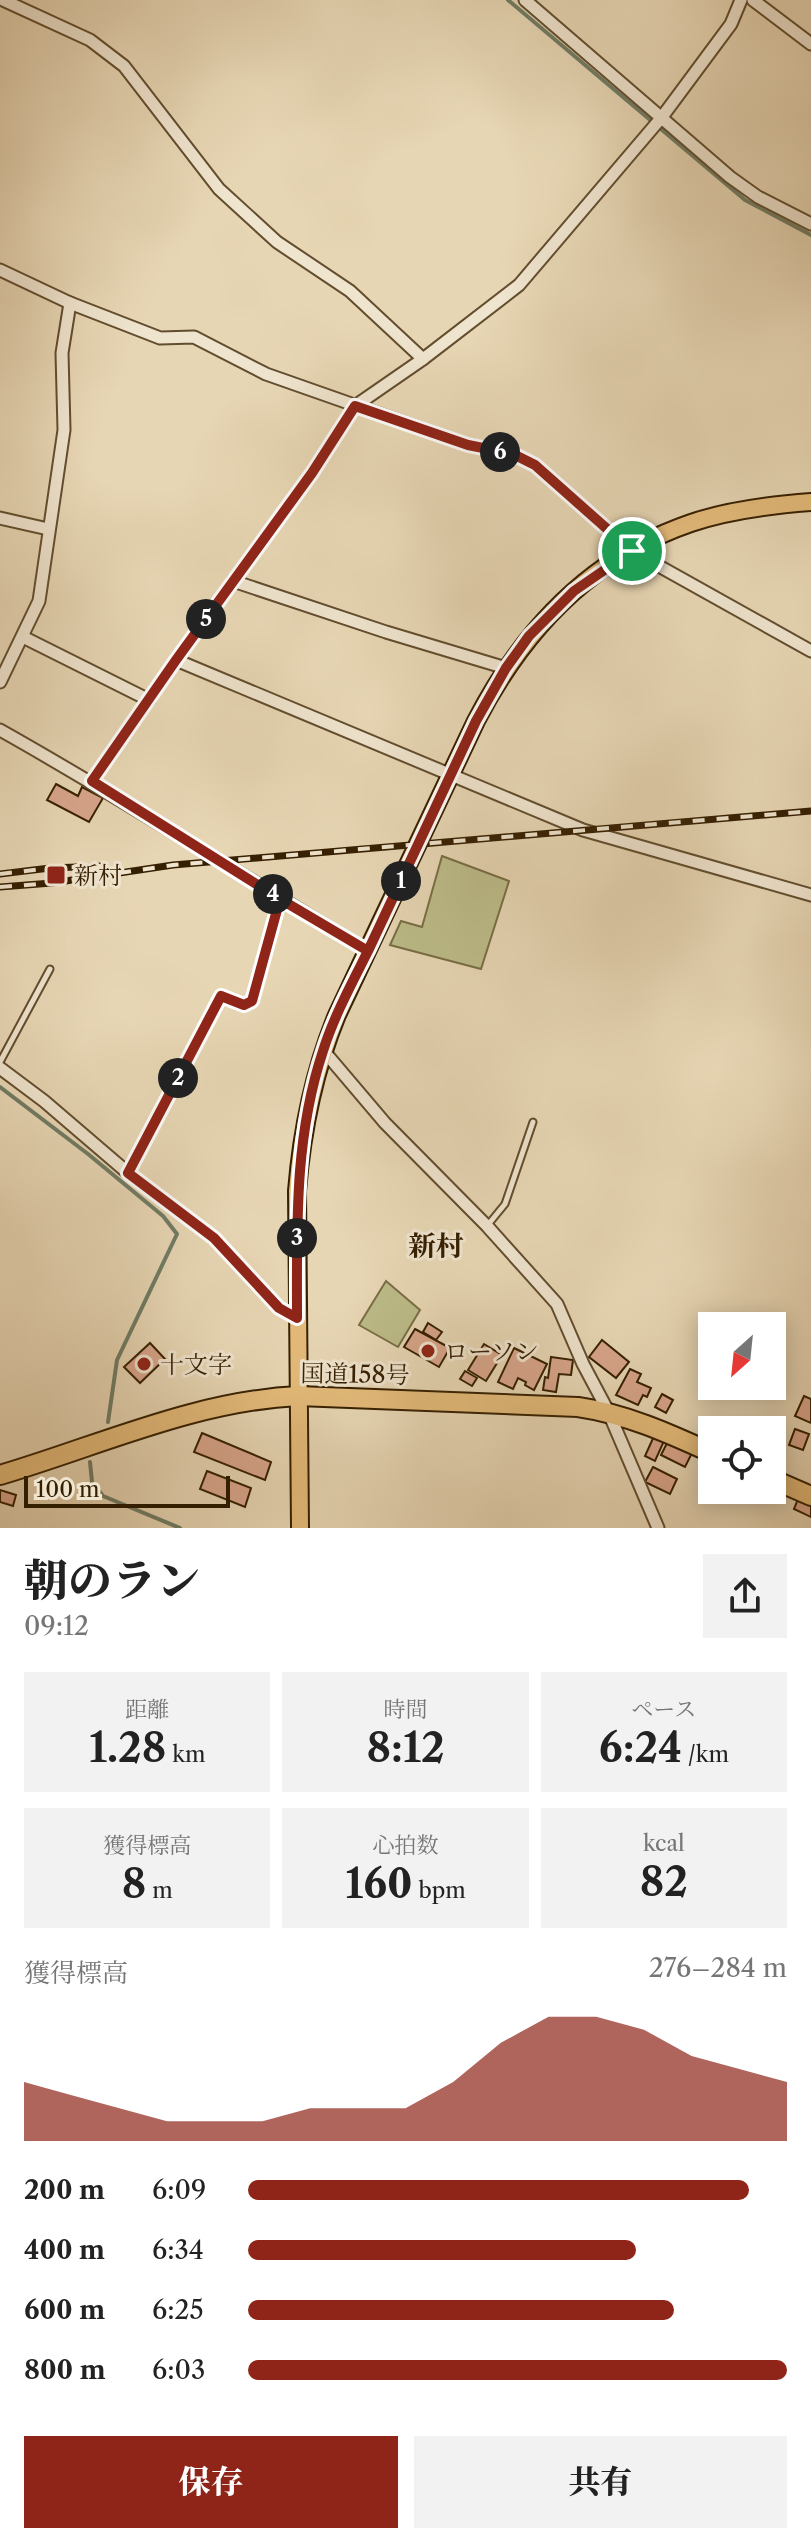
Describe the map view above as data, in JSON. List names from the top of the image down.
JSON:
{
  "streets": {
    "highway": ["国道158号"]
  },
  "districts": ["新村"],
  "places": {
    "transit": ["新村"],
    "other": ["ローソン", "十文字"]
  },
  "scale_bar": "100 m",
  "north": "bottom left",
  "page": {
    "pins": [
      "6",
      "5",
      "1",
      "4",
      "2",
      "3"
    ],
    "scale": "100 m",
    "heading": ["朝のラン", "09:12"],
    "stats": [
      ["距離", "1.28 km"],
      ["時間", "8:12"],
      ["ペース", "6:24 /km"],
      ["獲得標高", "8 m"],
      ["心拍数", "160 bpm"],
      ["kcal", "82"]
    ],
    "chart": ["獲得標高", "276–284 m"],
    "list": [
      {
        "name": "200 m",
        "note": "6:09"
      },
      {
        "name": "400 m",
        "note": "6:34"
      },
      {
        "name": "600 m",
        "note": "6:25"
      },
      {
        "name": "800 m",
        "note": "6:03"
      }
    ],
    "buttons": ["保存", "共有"]
  }
}
